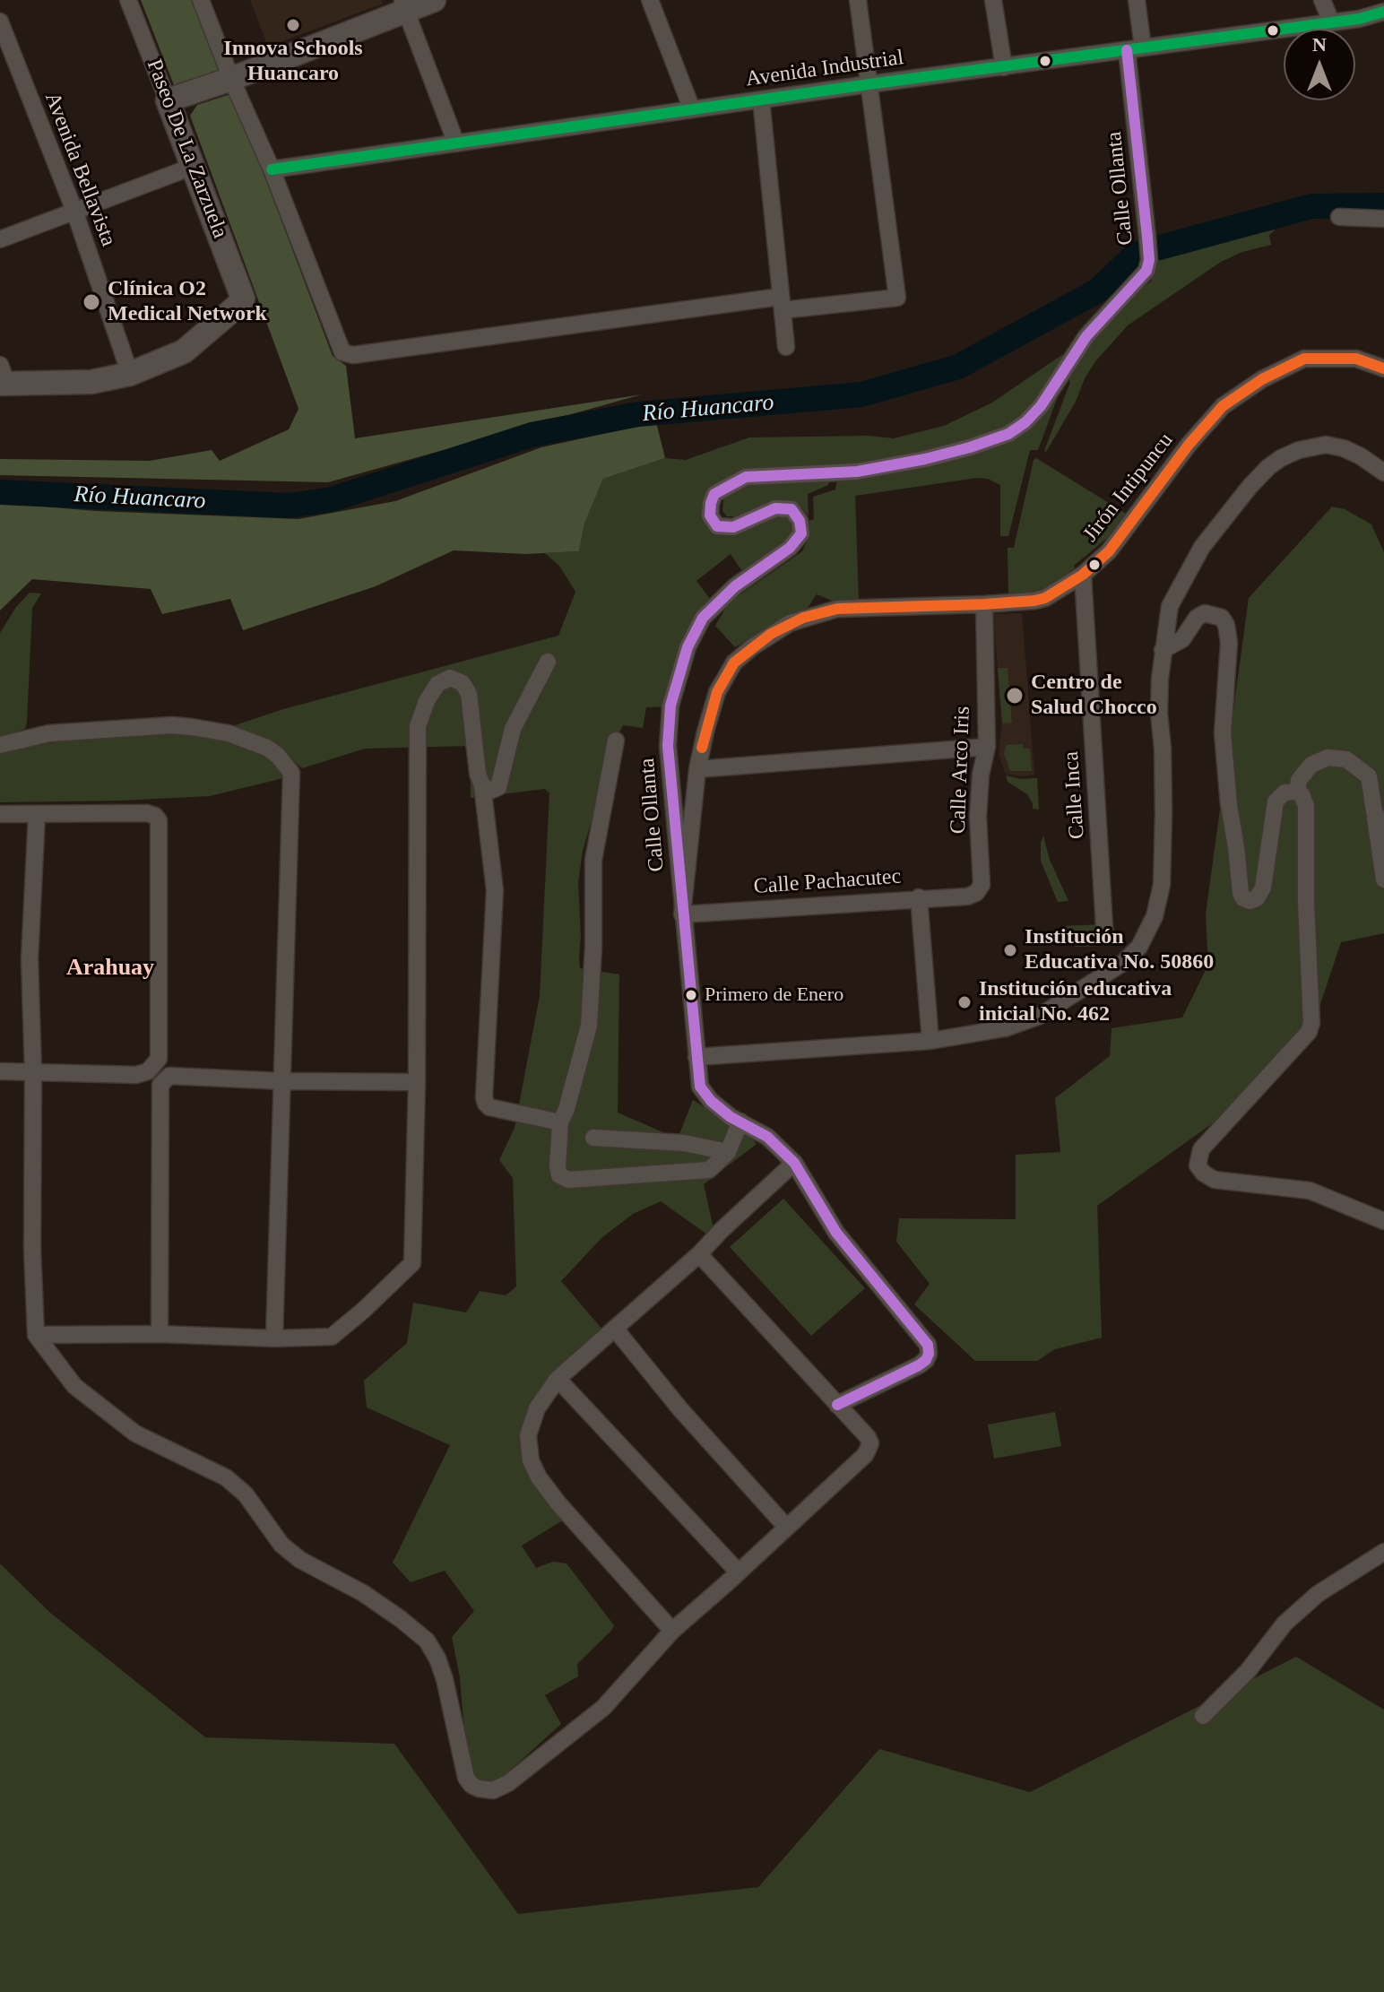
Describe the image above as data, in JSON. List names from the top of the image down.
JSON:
{
  "streets": {
    "street": [
      "Avenida Industrial",
      "Paseo De La Zarzuela",
      "Avenida Bellavista",
      "Calle Ollanta",
      "Jirón Intipuncu",
      "Calle Arco Iris",
      "Calle Inca",
      "Calle Pachacutec"
    ]
  },
  "crossings": [
    ["Avenida Industrial", "Calle Ollanta"],
    ["Paseo De La Zarzuela", "Avenida Bellavista"],
    ["Calle Ollanta", "Jirón Intipuncu"],
    ["Calle Ollanta", "Calle Pachacutec"],
    ["Jirón Intipuncu", "Calle Arco Iris"],
    ["Jirón Intipuncu", "Calle Inca"],
    ["Jirón Intipuncu", "Calle Pachacutec"],
    ["Calle Arco Iris", "Calle Pachacutec"]
  ],
  "districts": ["Arahuay"],
  "water": ["Río Huancaro"],
  "places": [
    "Innova Schools Huancaro",
    "Clínica O2 Medical Network",
    "Centro de Salud Chocco",
    "Institución Educativa No. 50860",
    "Primero de Enero",
    "Institución educativa inicial No. 462"
  ],
  "north": "top"
}
